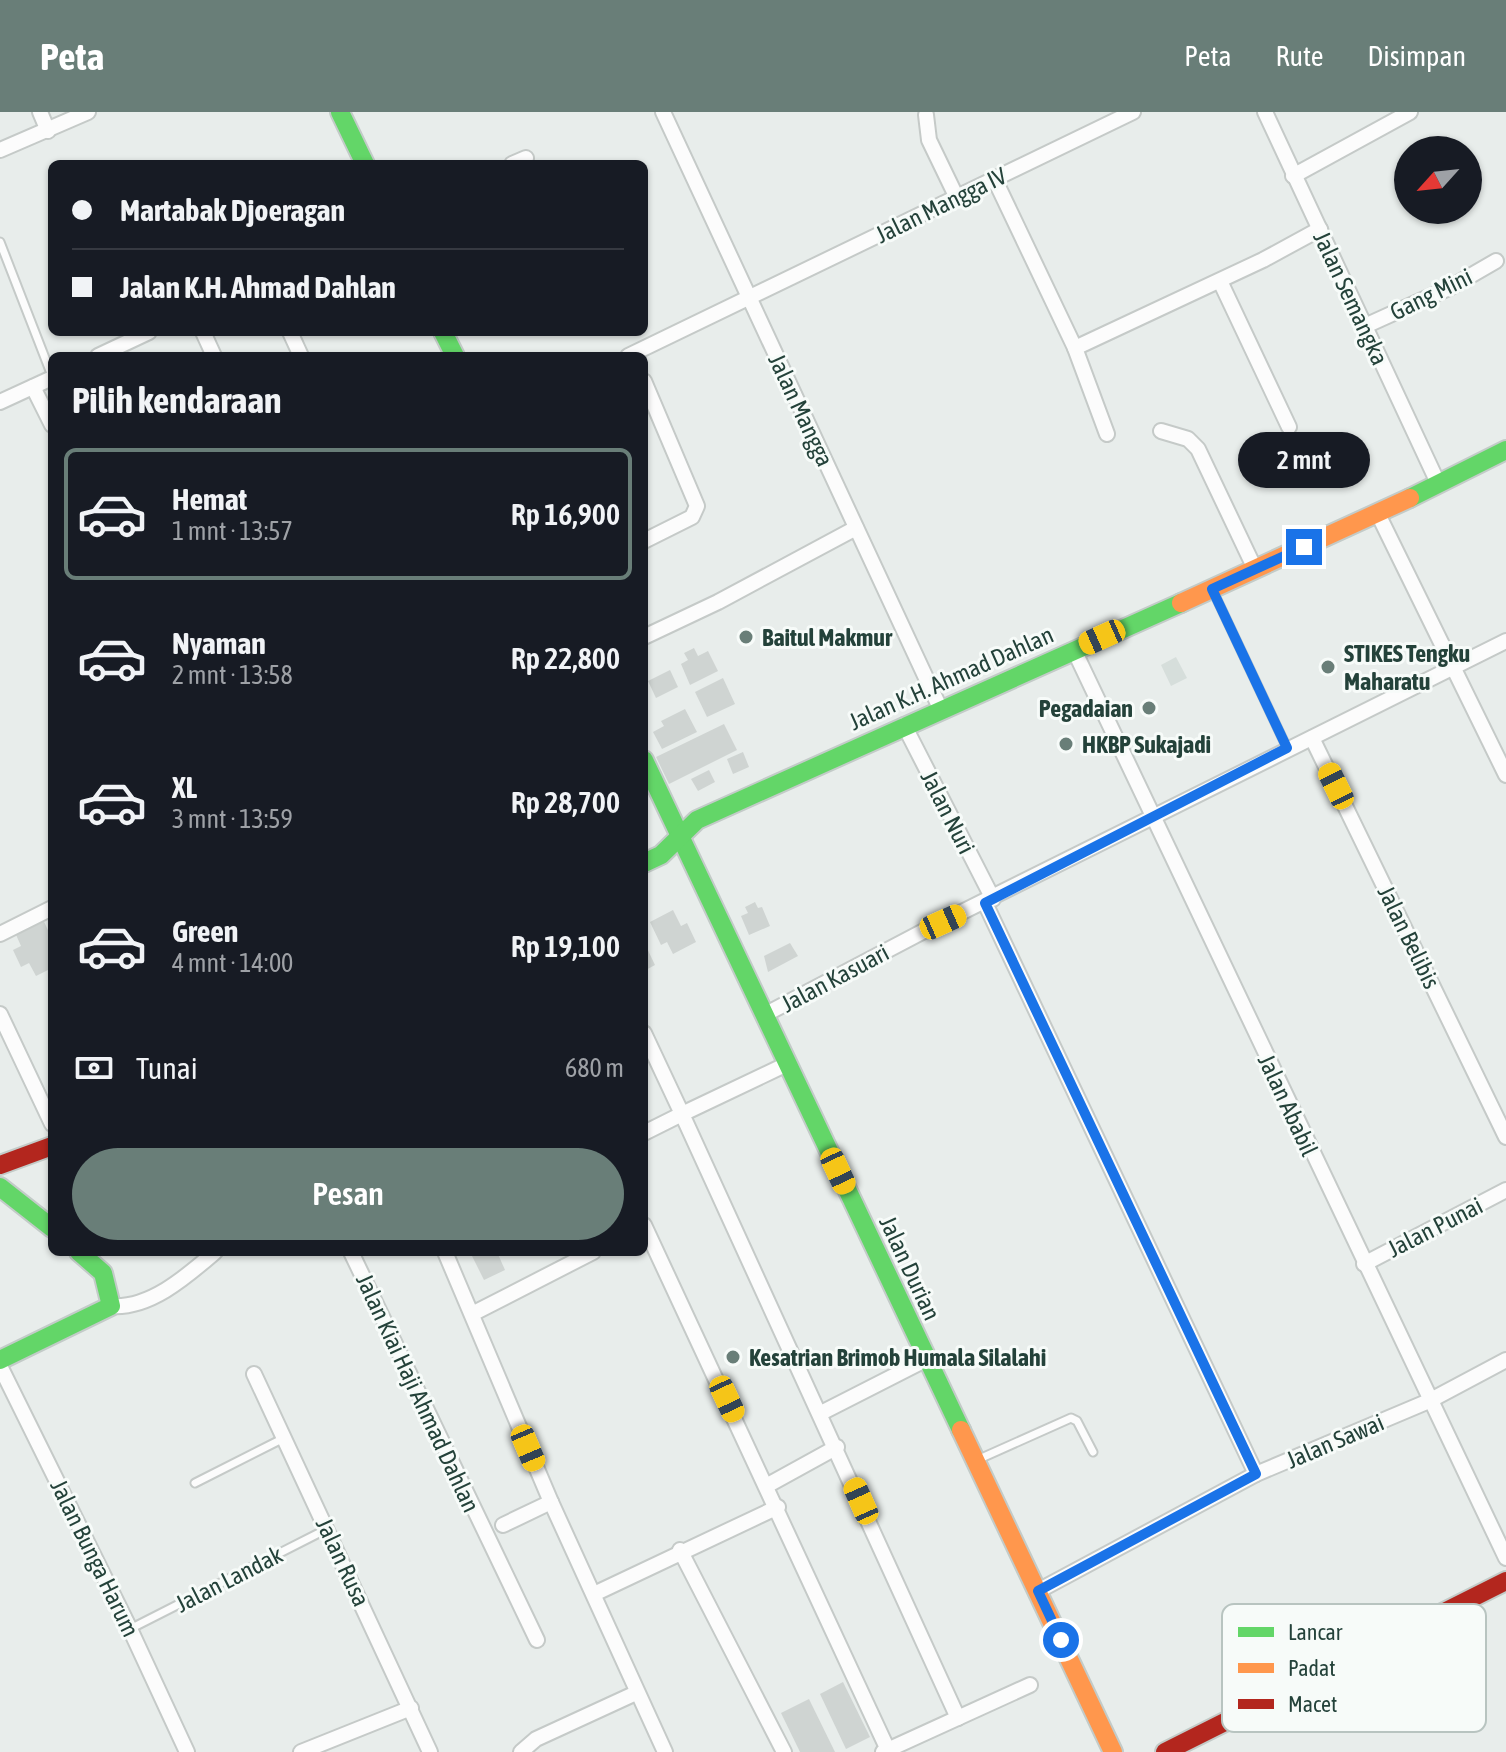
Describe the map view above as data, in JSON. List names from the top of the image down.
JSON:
{
  "streets": {
    "main road": ["Jalan K.H. Ahmad Dahlan", "Jalan Durian"],
    "street": [
      "Jalan Mangga IV",
      "Gang Mini",
      "Jalan Semangka",
      "Jalan Mangga",
      "Jalan Nuri",
      "Jalan Belibis",
      "Jalan Kasuari",
      "Jalan Ababil",
      "Jalan Punai",
      "Jalan Kiai Haji Ahmad Dahlan",
      "Jalan Sawai",
      "Jalan Bunga Harum",
      "Jalan Rusa"
    ],
    "lane": ["Jalan Landak"]
  },
  "crossings": [
    ["Jalan Mangga IV", "Jalan Mangga"],
    ["Gang Mini", "Jalan Semangka"],
    ["Jalan Semangka", "Jalan K.H. Ahmad Dahlan"],
    ["Jalan Mangga", "Jalan K.H. Ahmad Dahlan"],
    ["Jalan K.H. Ahmad Dahlan", "Jalan Nuri"],
    ["Jalan K.H. Ahmad Dahlan", "Jalan Ababil"],
    ["Jalan K.H. Ahmad Dahlan", "Jalan Durian"],
    ["Jalan Nuri", "Jalan Kasuari"],
    ["Jalan Nuri", "Jalan Sawai"],
    ["Jalan Belibis", "Jalan Kasuari"],
    ["Jalan Kasuari", "Jalan Ababil"],
    ["Jalan Kasuari", "Jalan Durian"],
    ["Jalan Ababil", "Jalan Punai"],
    ["Jalan Ababil", "Jalan Sawai"],
    ["Jalan Durian", "Jalan Sawai"],
    ["Jalan Bunga Harum", "Jalan Landak"],
    ["Jalan Rusa", "Jalan Landak"]
  ],
  "places": [
    "Baitul Makmur",
    "STIKES Tengku Maharatu",
    "Pegadaian",
    "HKBP Sukajadi",
    "Kesatrian Brimob Humala Silalahi"
  ],
  "legend": ["Lancar", "Padat", "Macet"],
  "north": "bottom left",
  "page": {
    "header": "Peta",
    "nav": ["Peta", "Rute", "Disimpan"],
    "banner": ["Martabak Djoeragan", "Jalan K.H. Ahmad Dahlan"],
    "heading": "Pilih kendaraan",
    "bubble": "2 mnt",
    "list": [
      {
        "name": "Hemat",
        "note": "1 mnt · 13:57",
        "value": "Rp 16,900"
      },
      {
        "name": "Nyaman",
        "note": "2 mnt · 13:58",
        "value": "Rp 22,800"
      },
      {
        "name": "XL",
        "note": "3 mnt · 13:59",
        "value": "Rp 28,700"
      },
      {
        "name": "Green",
        "note": "4 mnt · 14:00",
        "value": "Rp 19,100"
      }
    ],
    "pay": ["Tunai", "680 m"],
    "buttons": "Pesan"
  }
}
